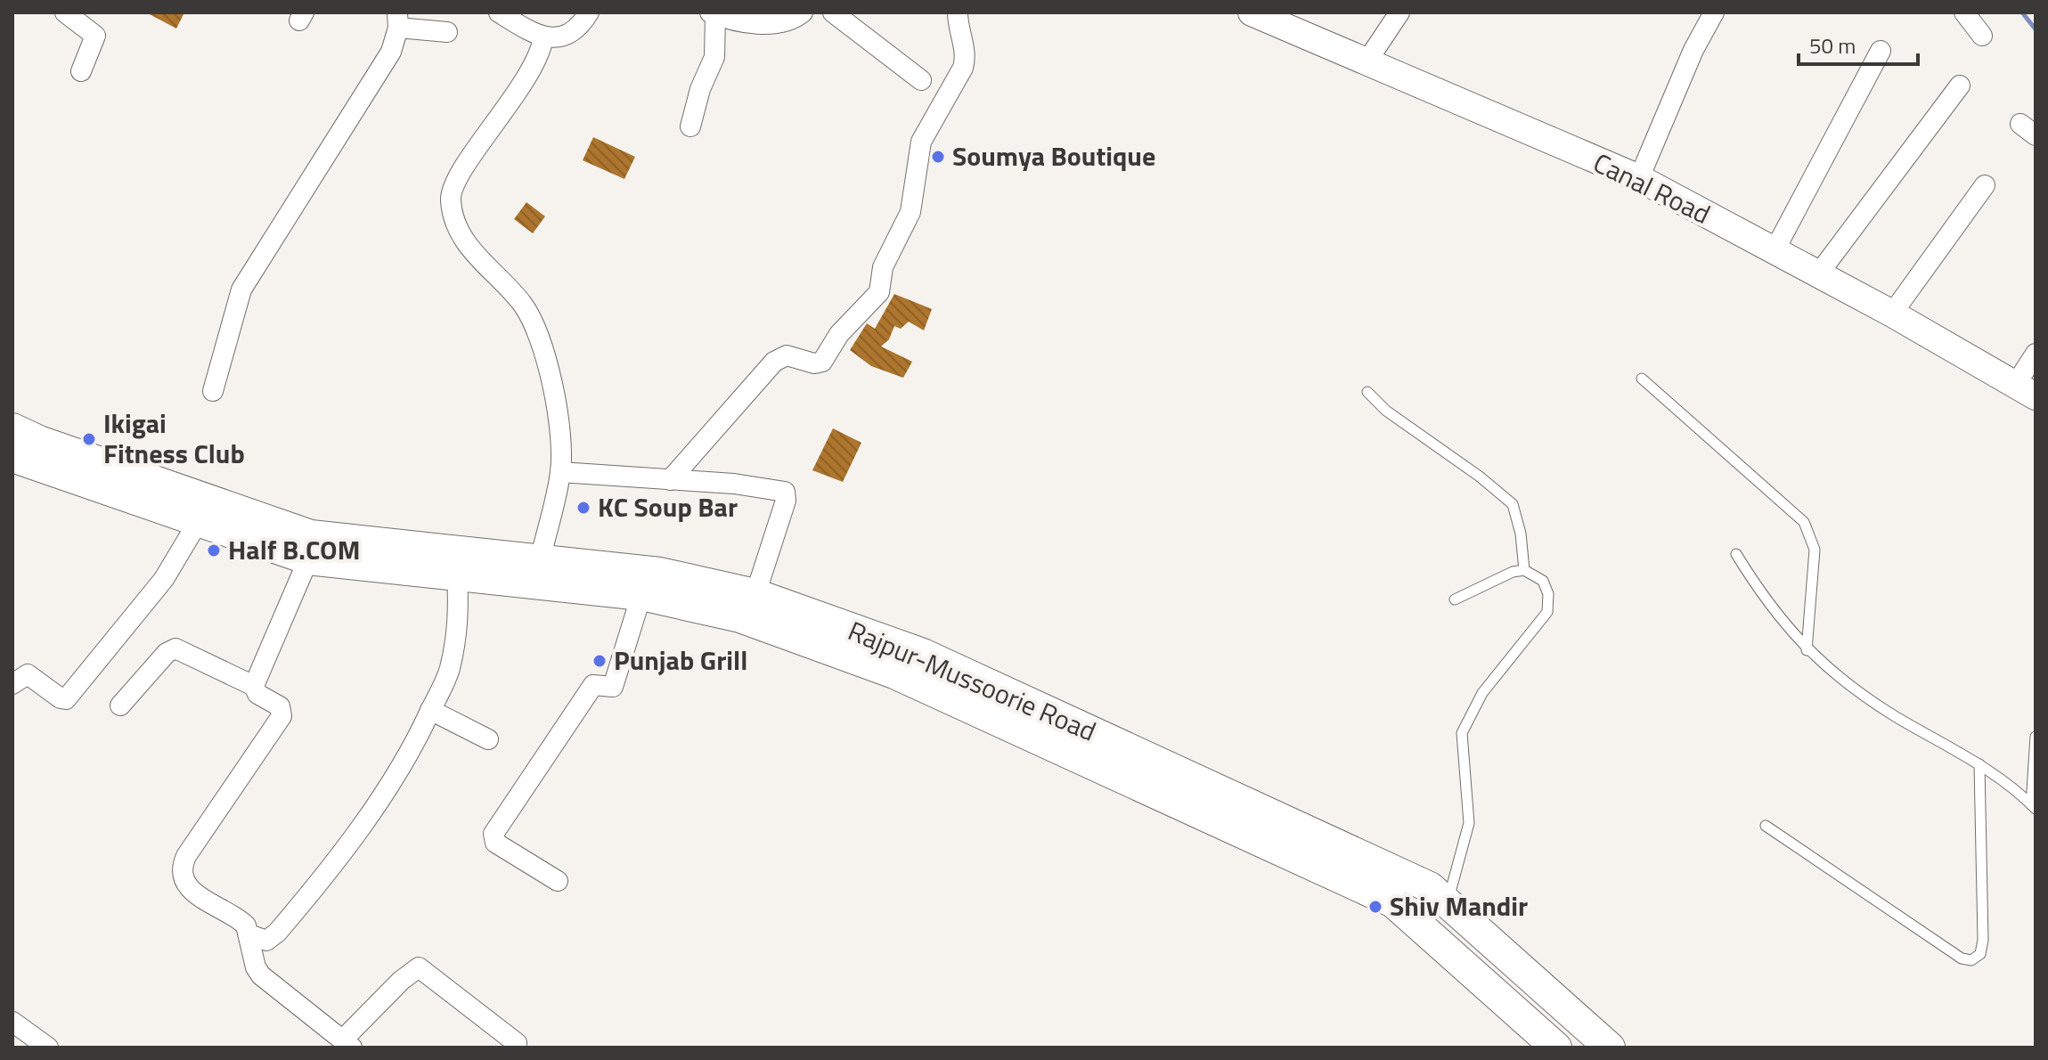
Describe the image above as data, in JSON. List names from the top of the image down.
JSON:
{
  "streets": {
    "main road": ["Rajpur-Mussoorie Road"],
    "street": ["Canal Road"]
  },
  "places": [
    "Soumya Boutique",
    "Ikigai Fitness Club",
    "KC Soup Bar",
    "Half B.COM",
    "Punjab Grill",
    "Shiv Mandir"
  ],
  "scale_bar": "50 m"
}
